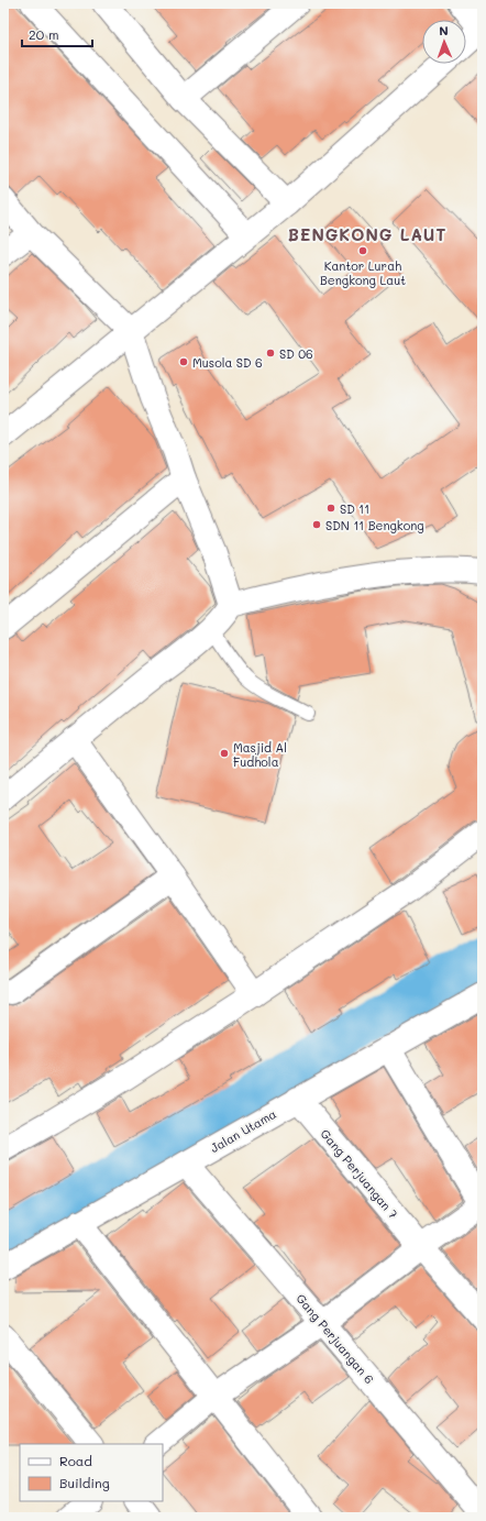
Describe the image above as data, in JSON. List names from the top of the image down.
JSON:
{
  "streets": {
    "street": ["Jalan Utama", "Gang Perjuangan 7", "Gang Perjuangan 6"]
  },
  "crossings": [
    ["Jalan Utama", "Gang Perjuangan 7"],
    ["Jalan Utama", "Gang Perjuangan 6"]
  ],
  "districts": ["BENGKONG LAUT"],
  "places": [
    "Kantor Lurah Bengkong Laut",
    "SD 06",
    "Musola SD 6",
    "SD 11",
    "SDN 11 Bengkong",
    "Masjid Al Fudhola"
  ],
  "legend": ["Road", "Building"],
  "scale_bar": "20 m",
  "north": "top"
}
